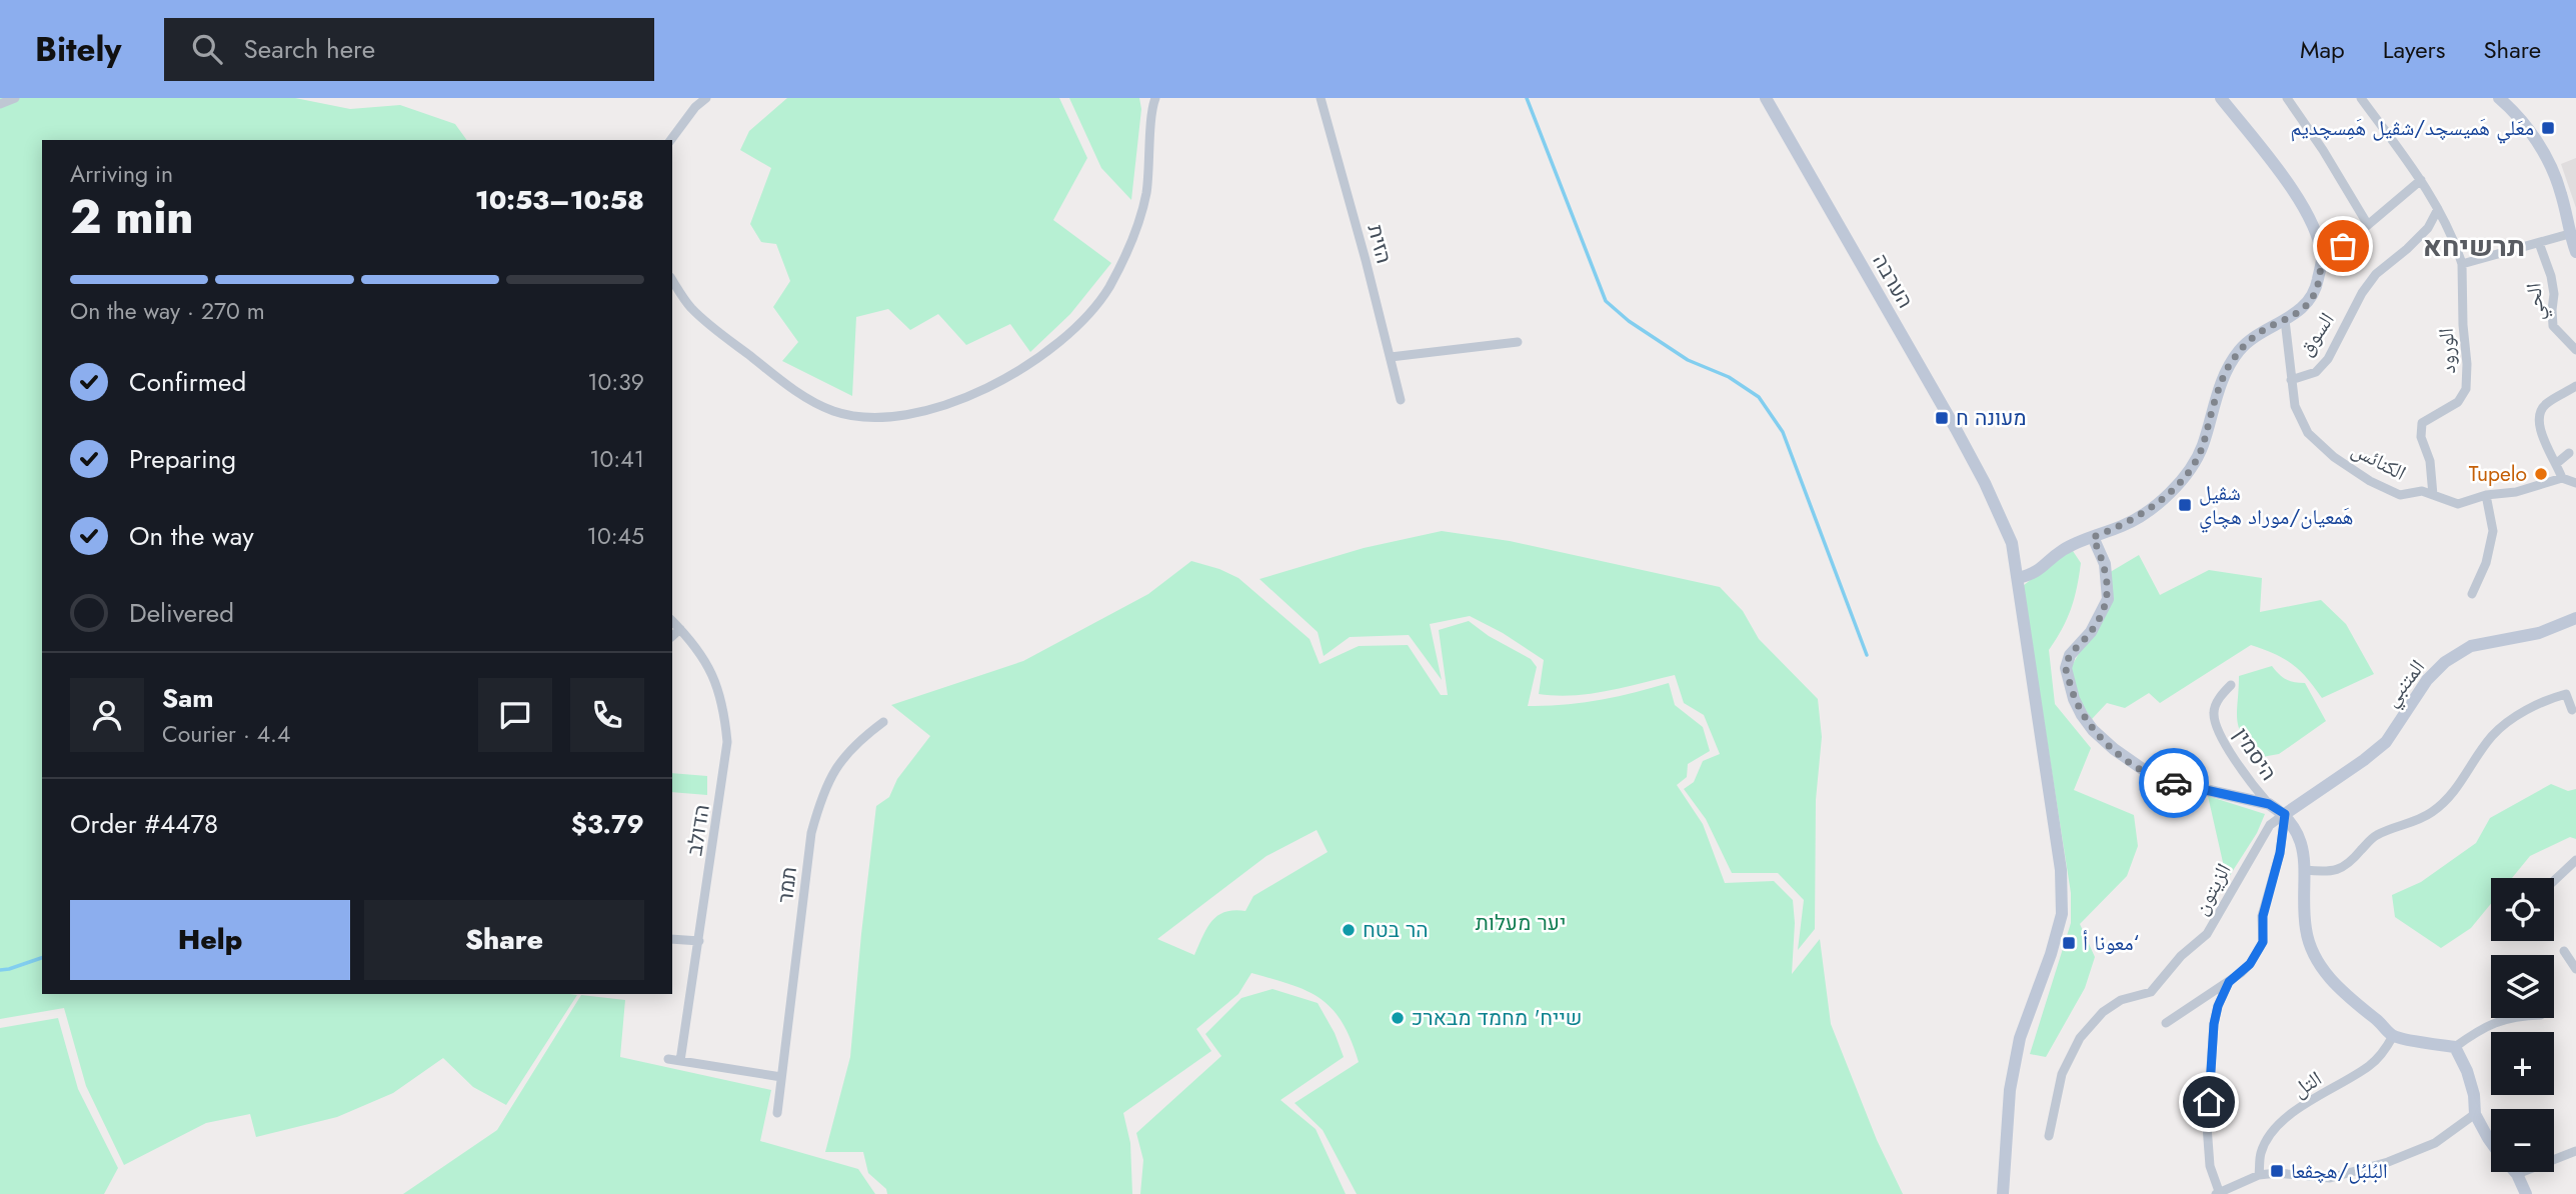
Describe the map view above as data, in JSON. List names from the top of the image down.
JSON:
{
  "streets": {
    "street": [
      "הזית",
      "הערבה",
      "الحي",
      "السوق",
      "الورود",
      "الكنائس",
      "المتنبي",
      "היסמין",
      "הדולב",
      "תמר",
      "الزيتون",
      "التل"
    ]
  },
  "crossings": [
    ["السوق", "الكنائس"],
    ["الورود", "الكنائس"],
    ["المتنبي", "الزيتون"]
  ],
  "districts": ["תרשיחא"],
  "parks": ["יער מעלות"],
  "places": {
    "transit": [
      "معَلي هَميسچد/شڤيل هَمِسچديم",
      "מעונה ח",
      "شڤيل هَمعيان/موراد هچاي",
      "معونا أ‘",
      "البُلبُل/هچڤعا"
    ],
    "other": ["Tupelo", "הר בטח", "שייח' מחמד מבארכ"]
  },
  "page": {
    "header": "Bitely",
    "search": "Search here",
    "nav": ["Map", "Layers", "Share"],
    "heading": ["2 min", "Arriving in", "10:53–10:58"],
    "panel": [
      "Sam",
      "Courier · 4.4",
      "Order #4478",
      "$3.79"
    ],
    "bar": "On the way · 270 m",
    "list": [
      ["Confirmed", "10:39"],
      ["Preparing", "10:41"],
      ["On the way", "10:45"],
      "Delivered"
    ],
    "map_buttons": ["+", "−"],
    "buttons": ["Help", "Share"]
  }
}
